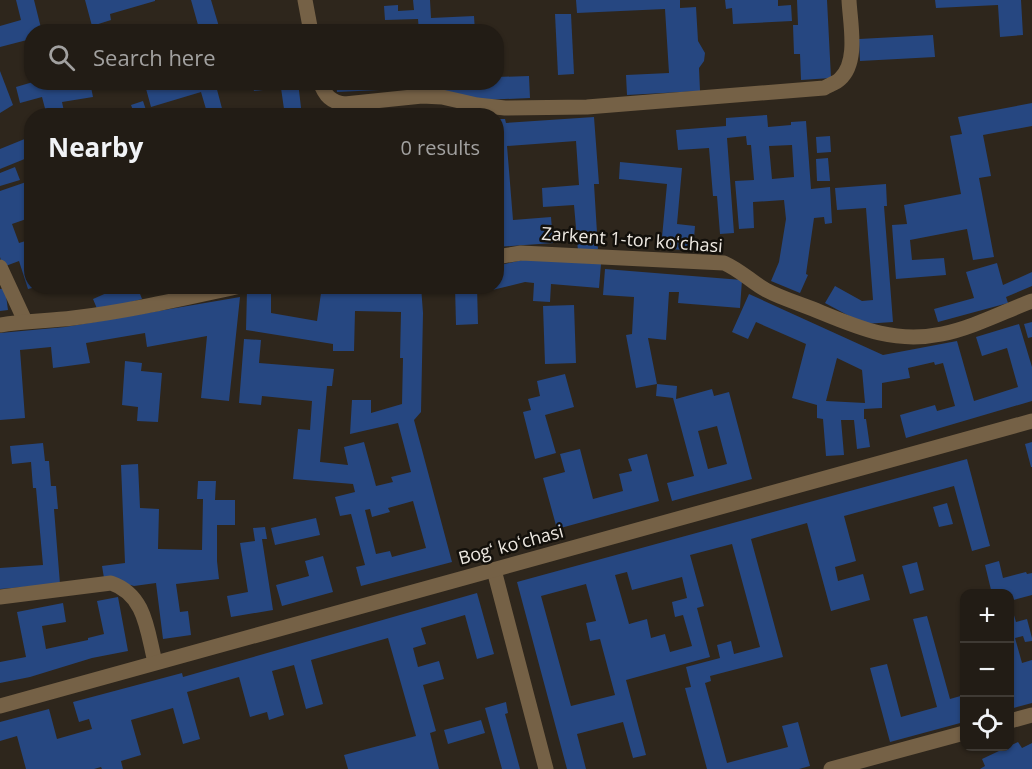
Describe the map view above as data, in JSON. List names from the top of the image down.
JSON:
{
  "streets": {
    "street": ["Zarkent 1-tor koʻchasi", "Bogʻ koʻchasi"]
  },
  "page": {
    "search": "Search here",
    "heading": ["Nearby", "0 results"],
    "map_buttons": ["+", "−"]
  }
}
